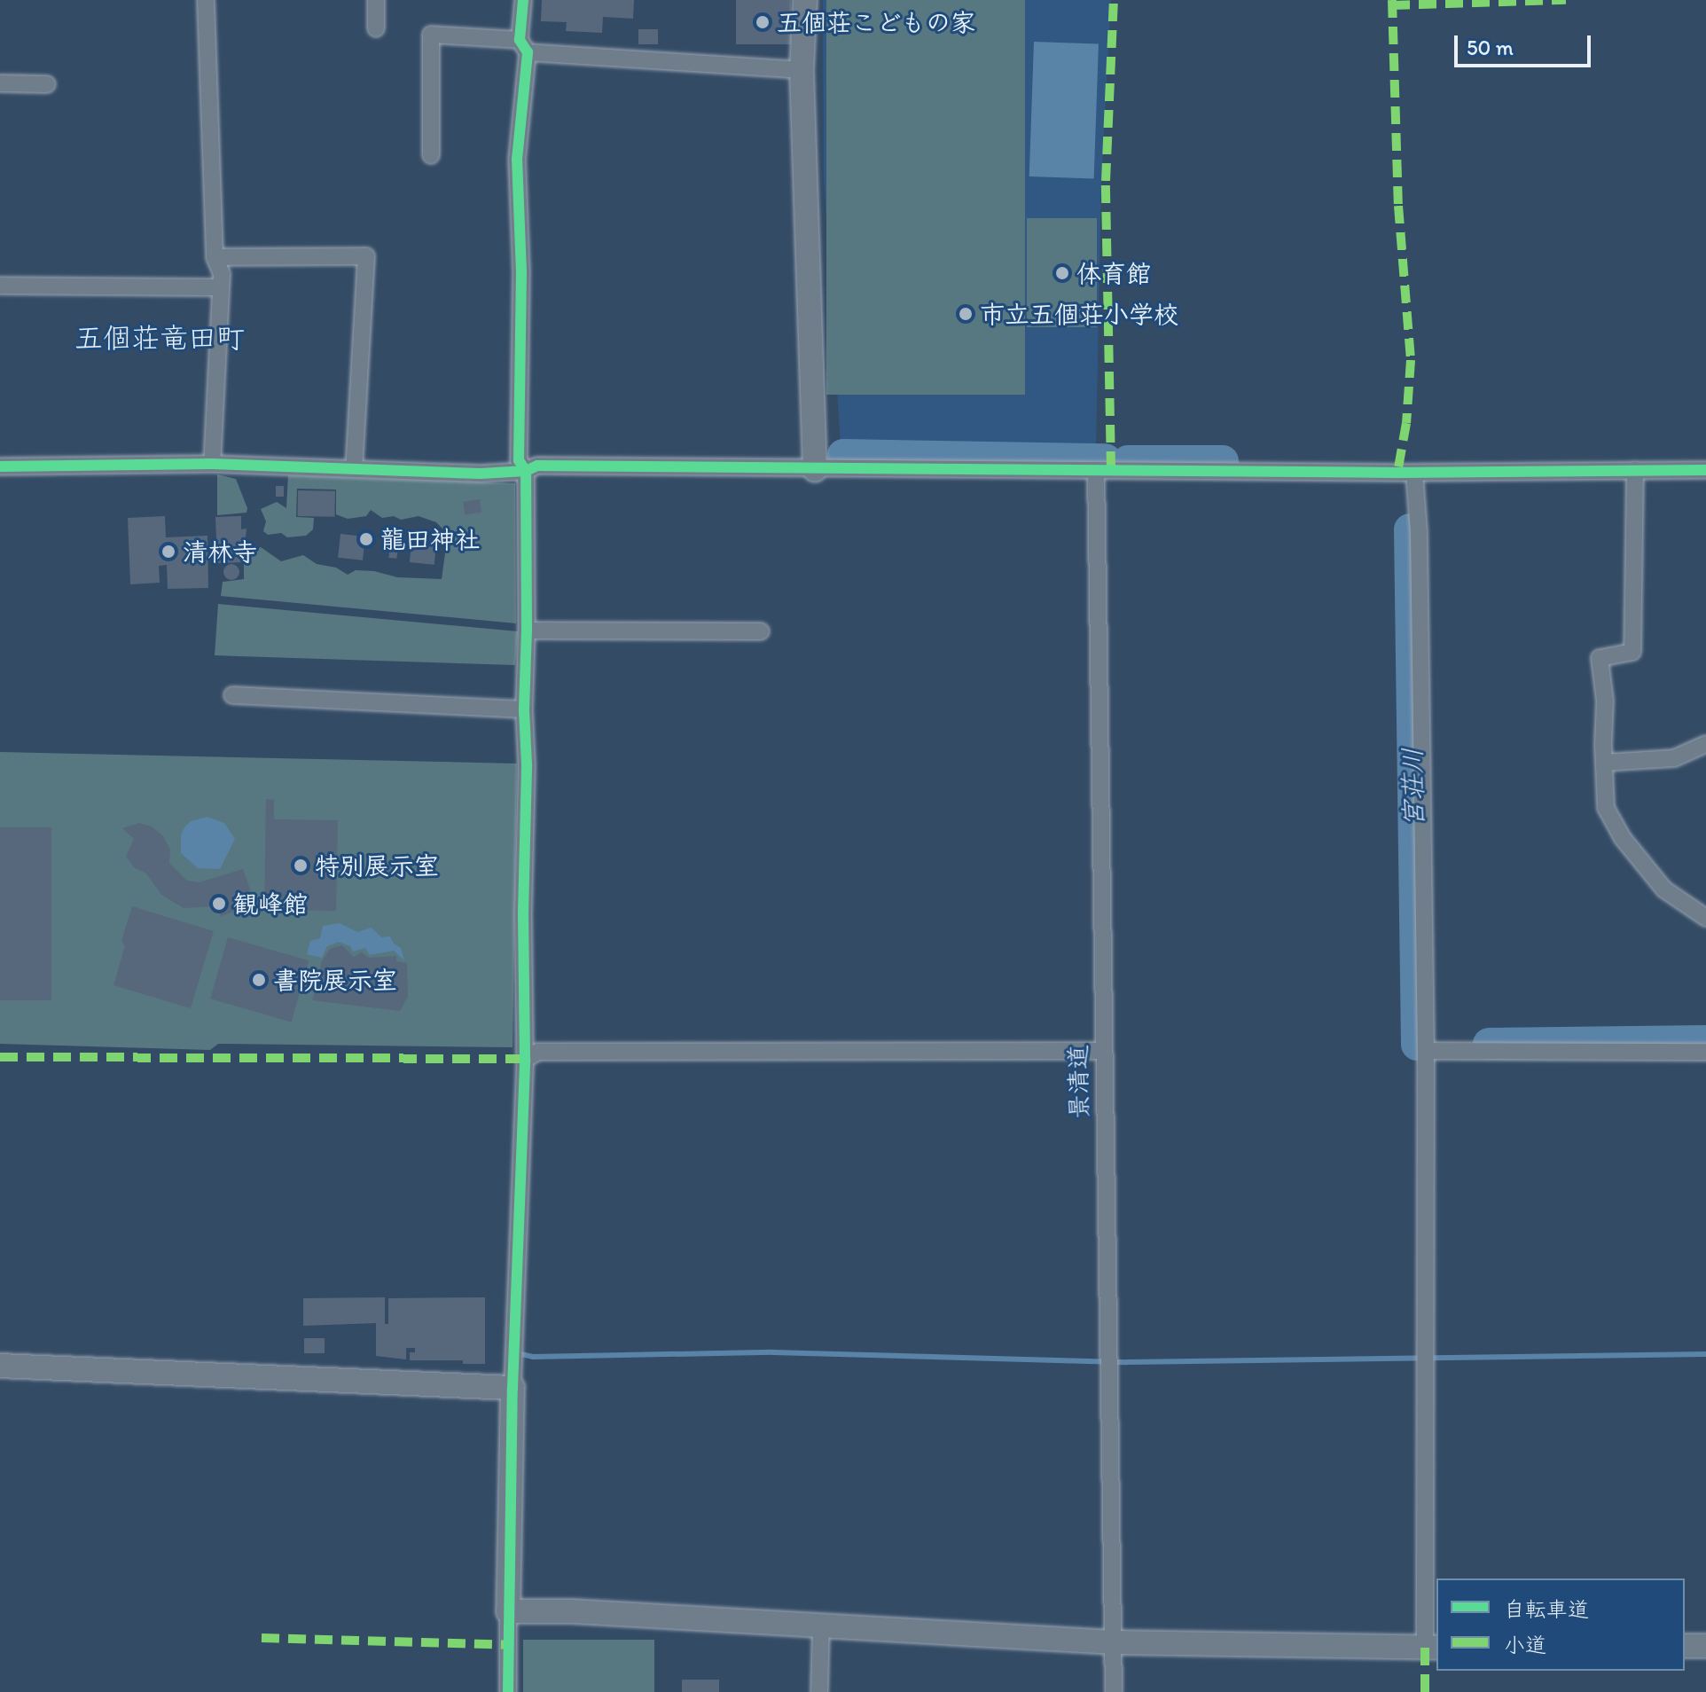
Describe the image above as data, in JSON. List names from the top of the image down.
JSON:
{
  "streets": {
    "street": ["景清道"]
  },
  "districts": ["五個荘竜田町"],
  "water": ["宮荘川"],
  "places": [
    "五個荘こどもの家",
    "体育館",
    "市立五個荘小学校",
    "龍田神社",
    "清林寺",
    "特別展示室",
    "観峰館",
    "書院展示室"
  ],
  "legend": ["自転車道", "小道"],
  "scale_bar": "50 m"
}
